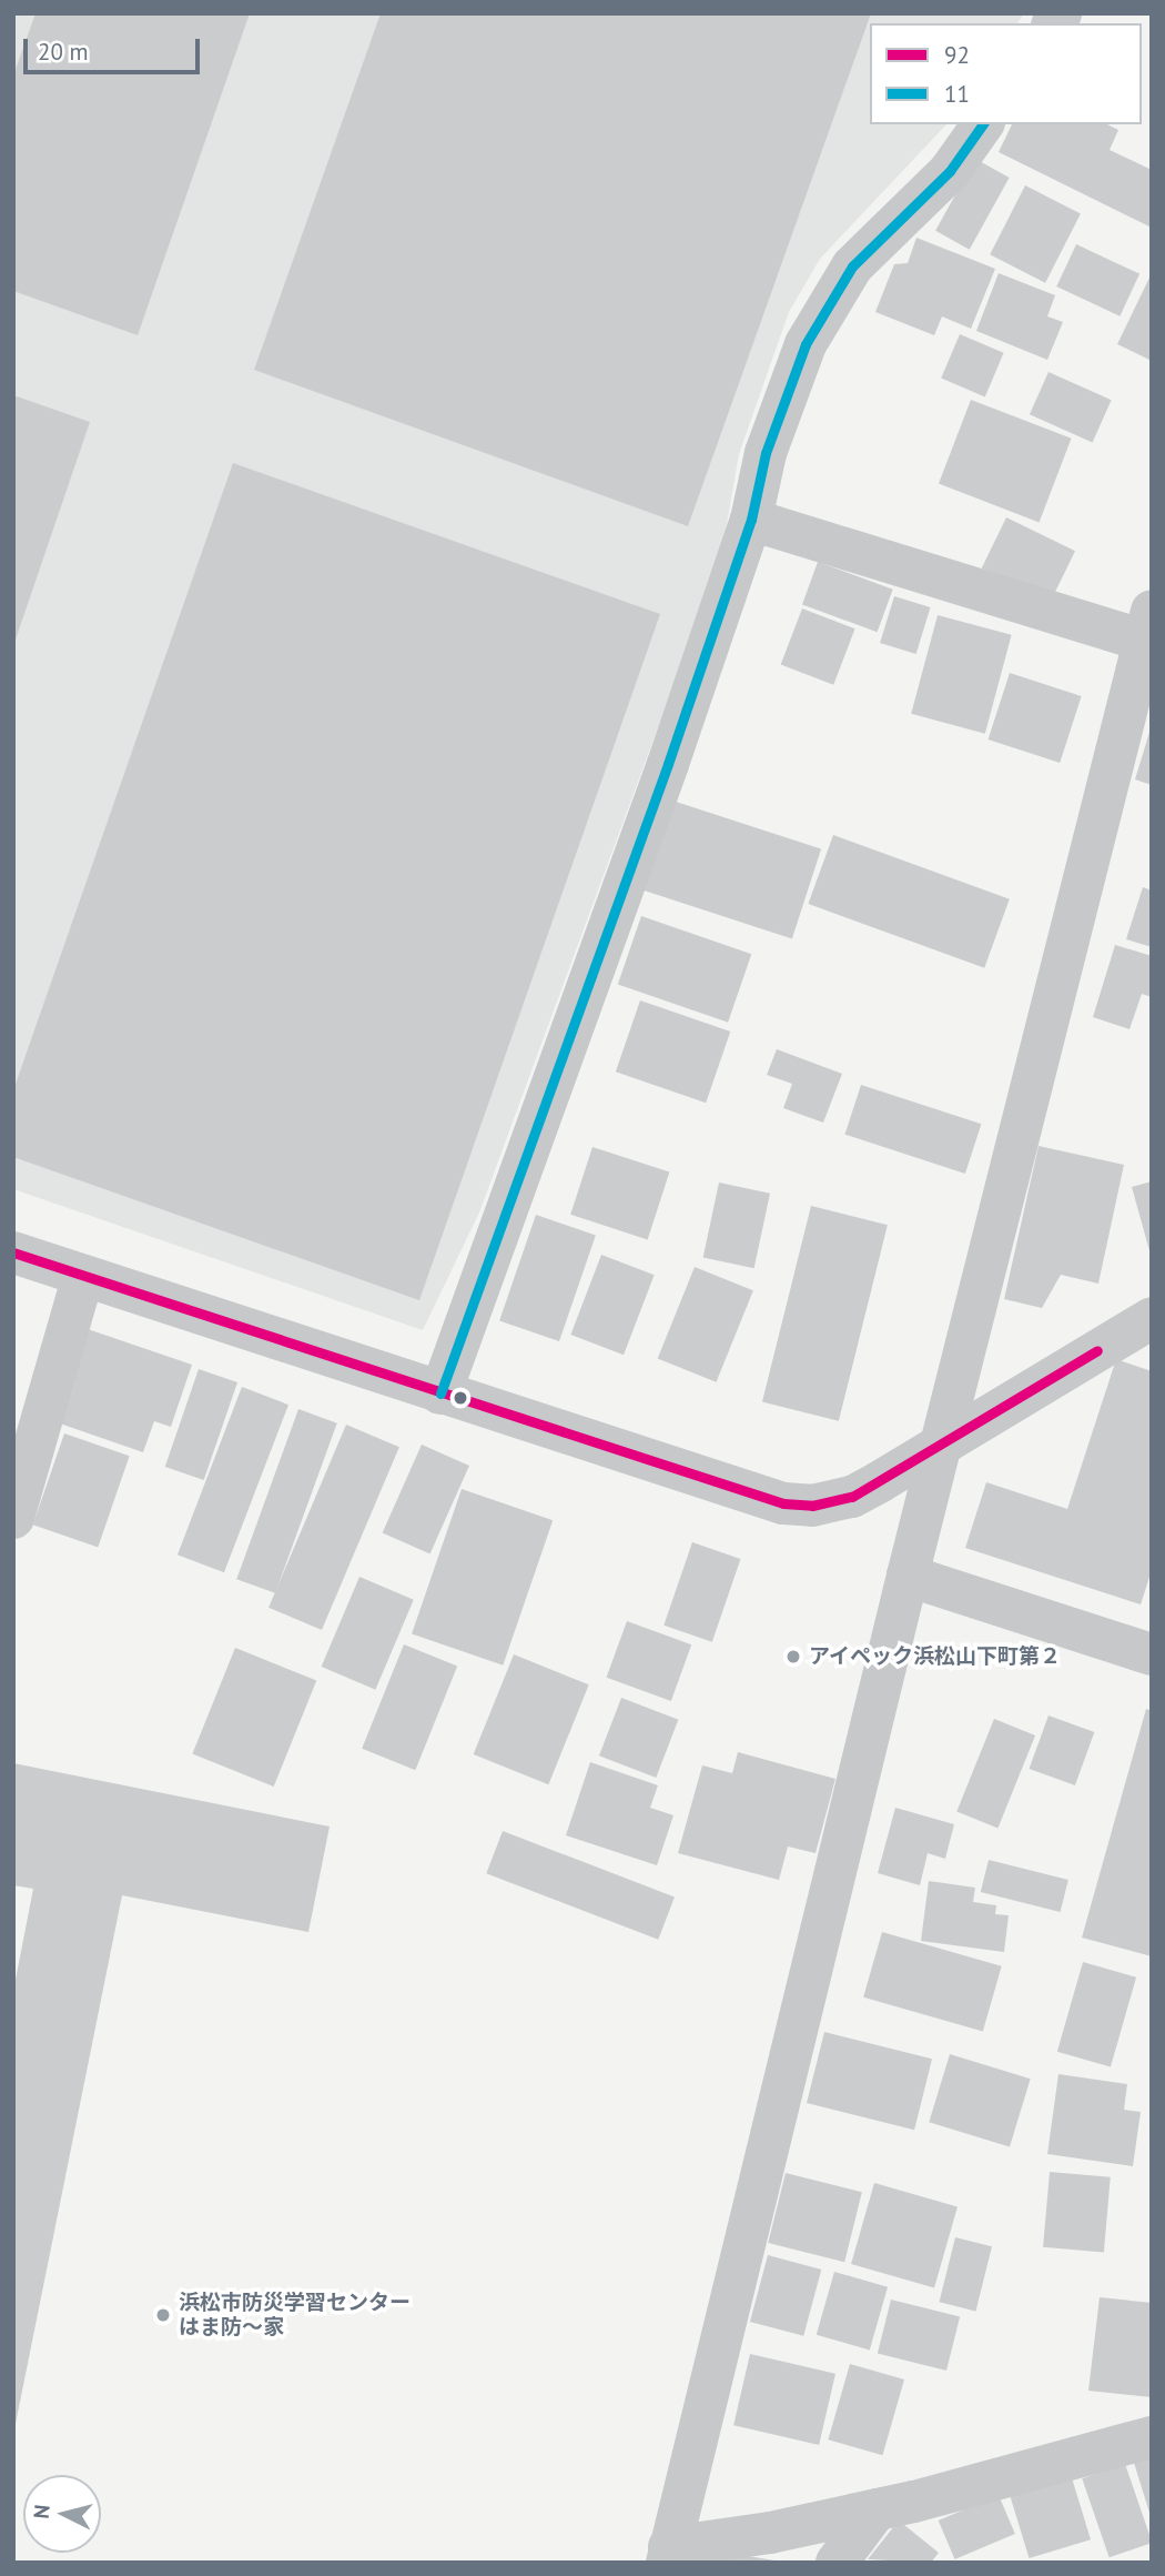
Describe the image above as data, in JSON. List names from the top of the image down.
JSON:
{
  "places": ["アイペック浜松山下町第２", "浜松市防災学習センター はま防～家"],
  "lines": ["transit line 11", "transit line 92"],
  "legend": ["92", "11"],
  "scale_bar": "20 m",
  "north": "left"
}
